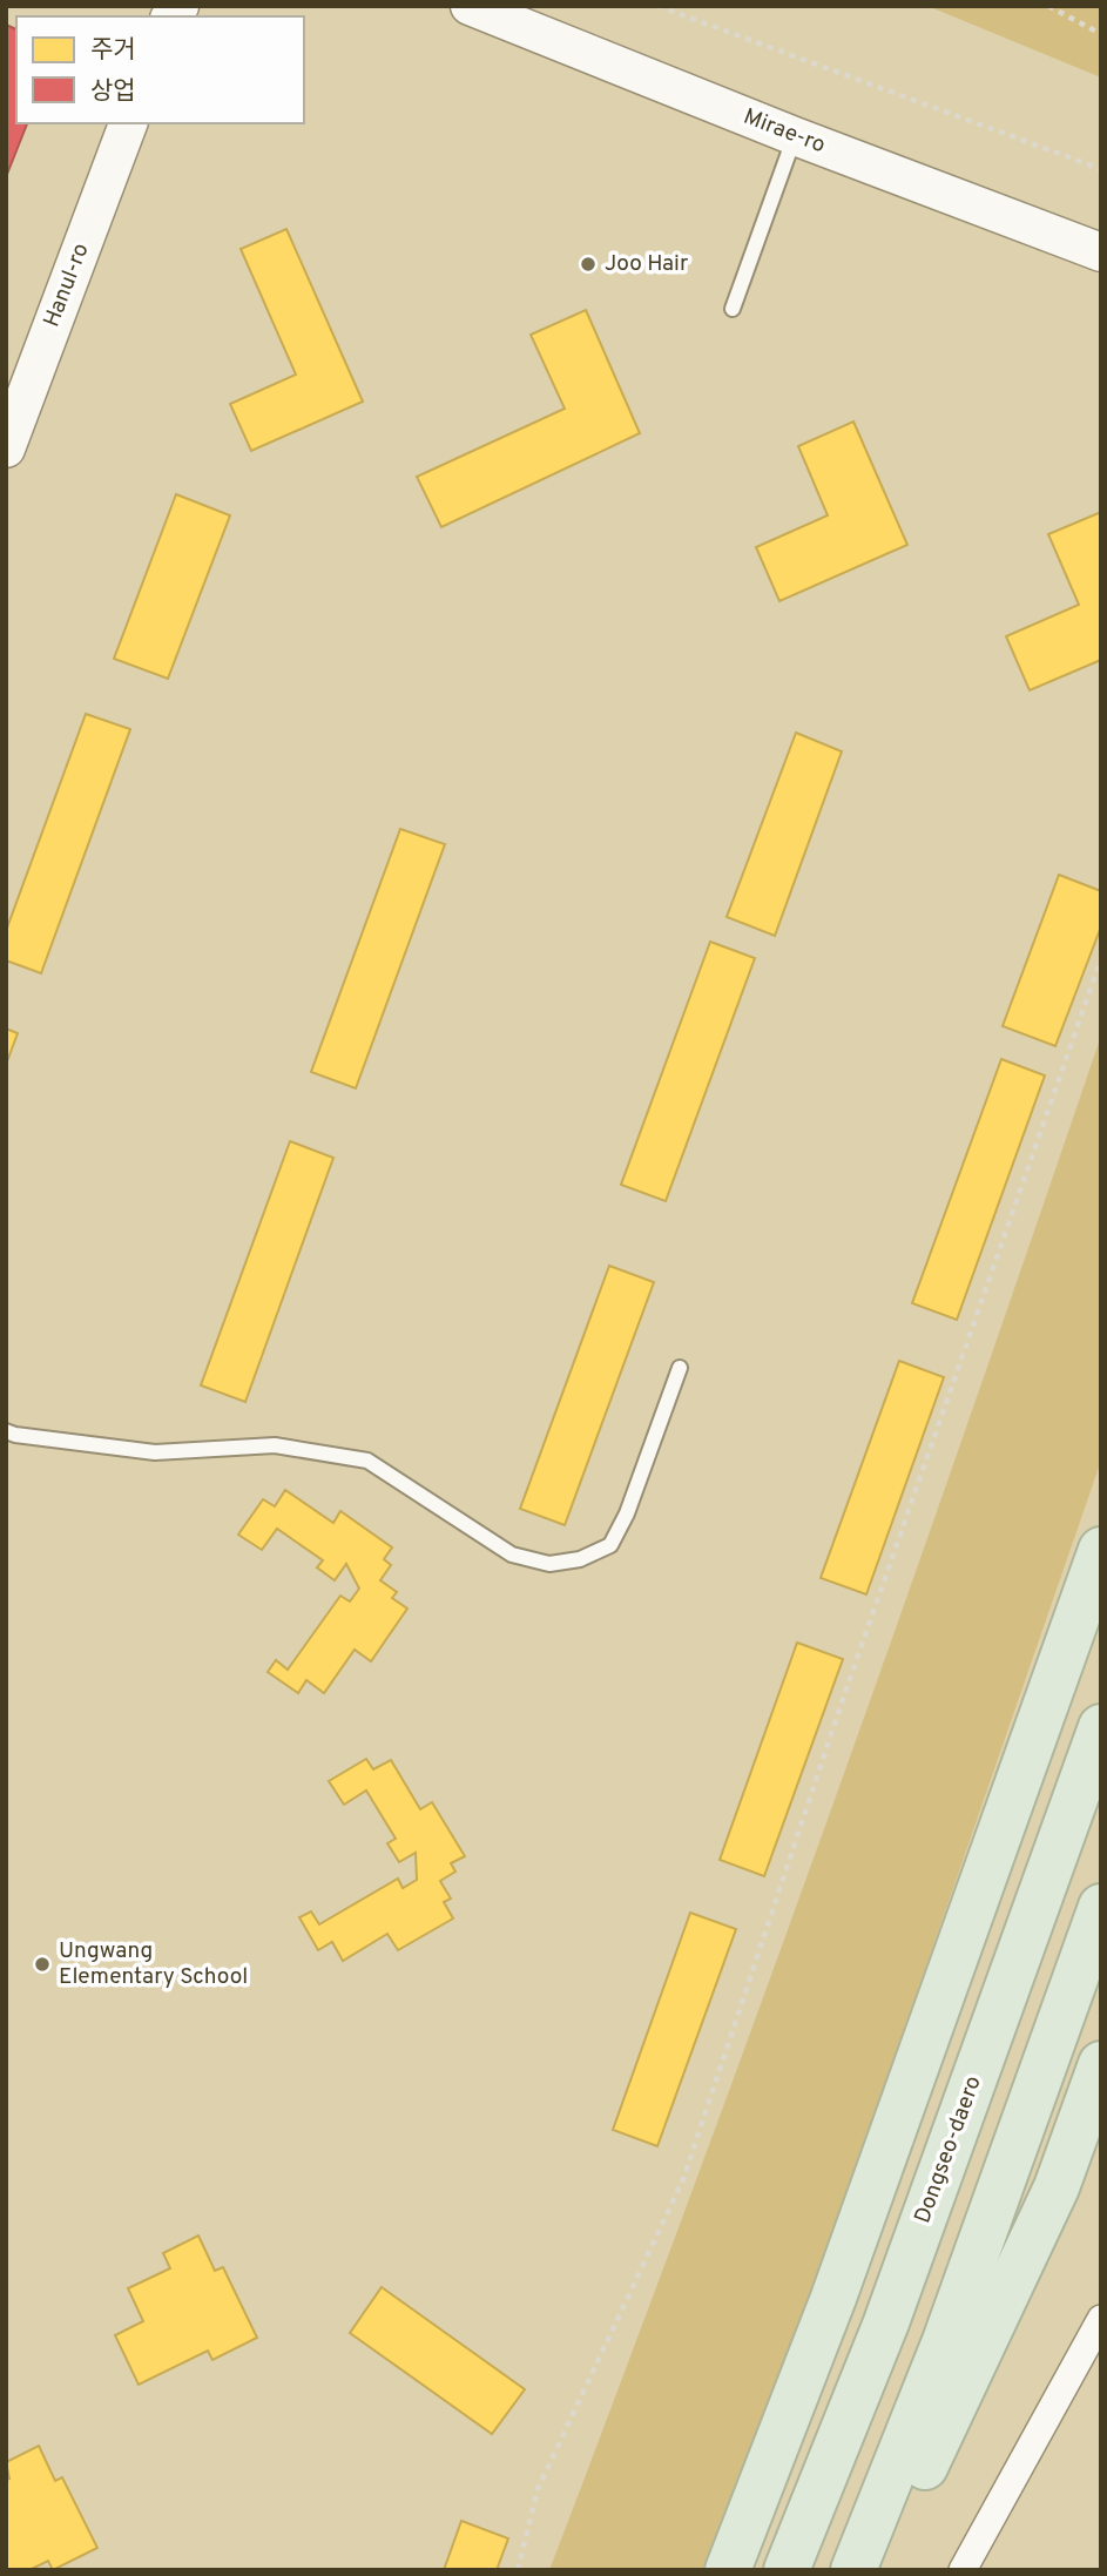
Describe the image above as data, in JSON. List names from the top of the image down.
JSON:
{
  "streets": {
    "highway": ["Dongseo-daero"],
    "main road": ["Mirae-ro", "Hanul-ro"]
  },
  "places": ["Joo Hair", "Ungwang Elementary School"],
  "legend": ["주거", "상업"]
}
